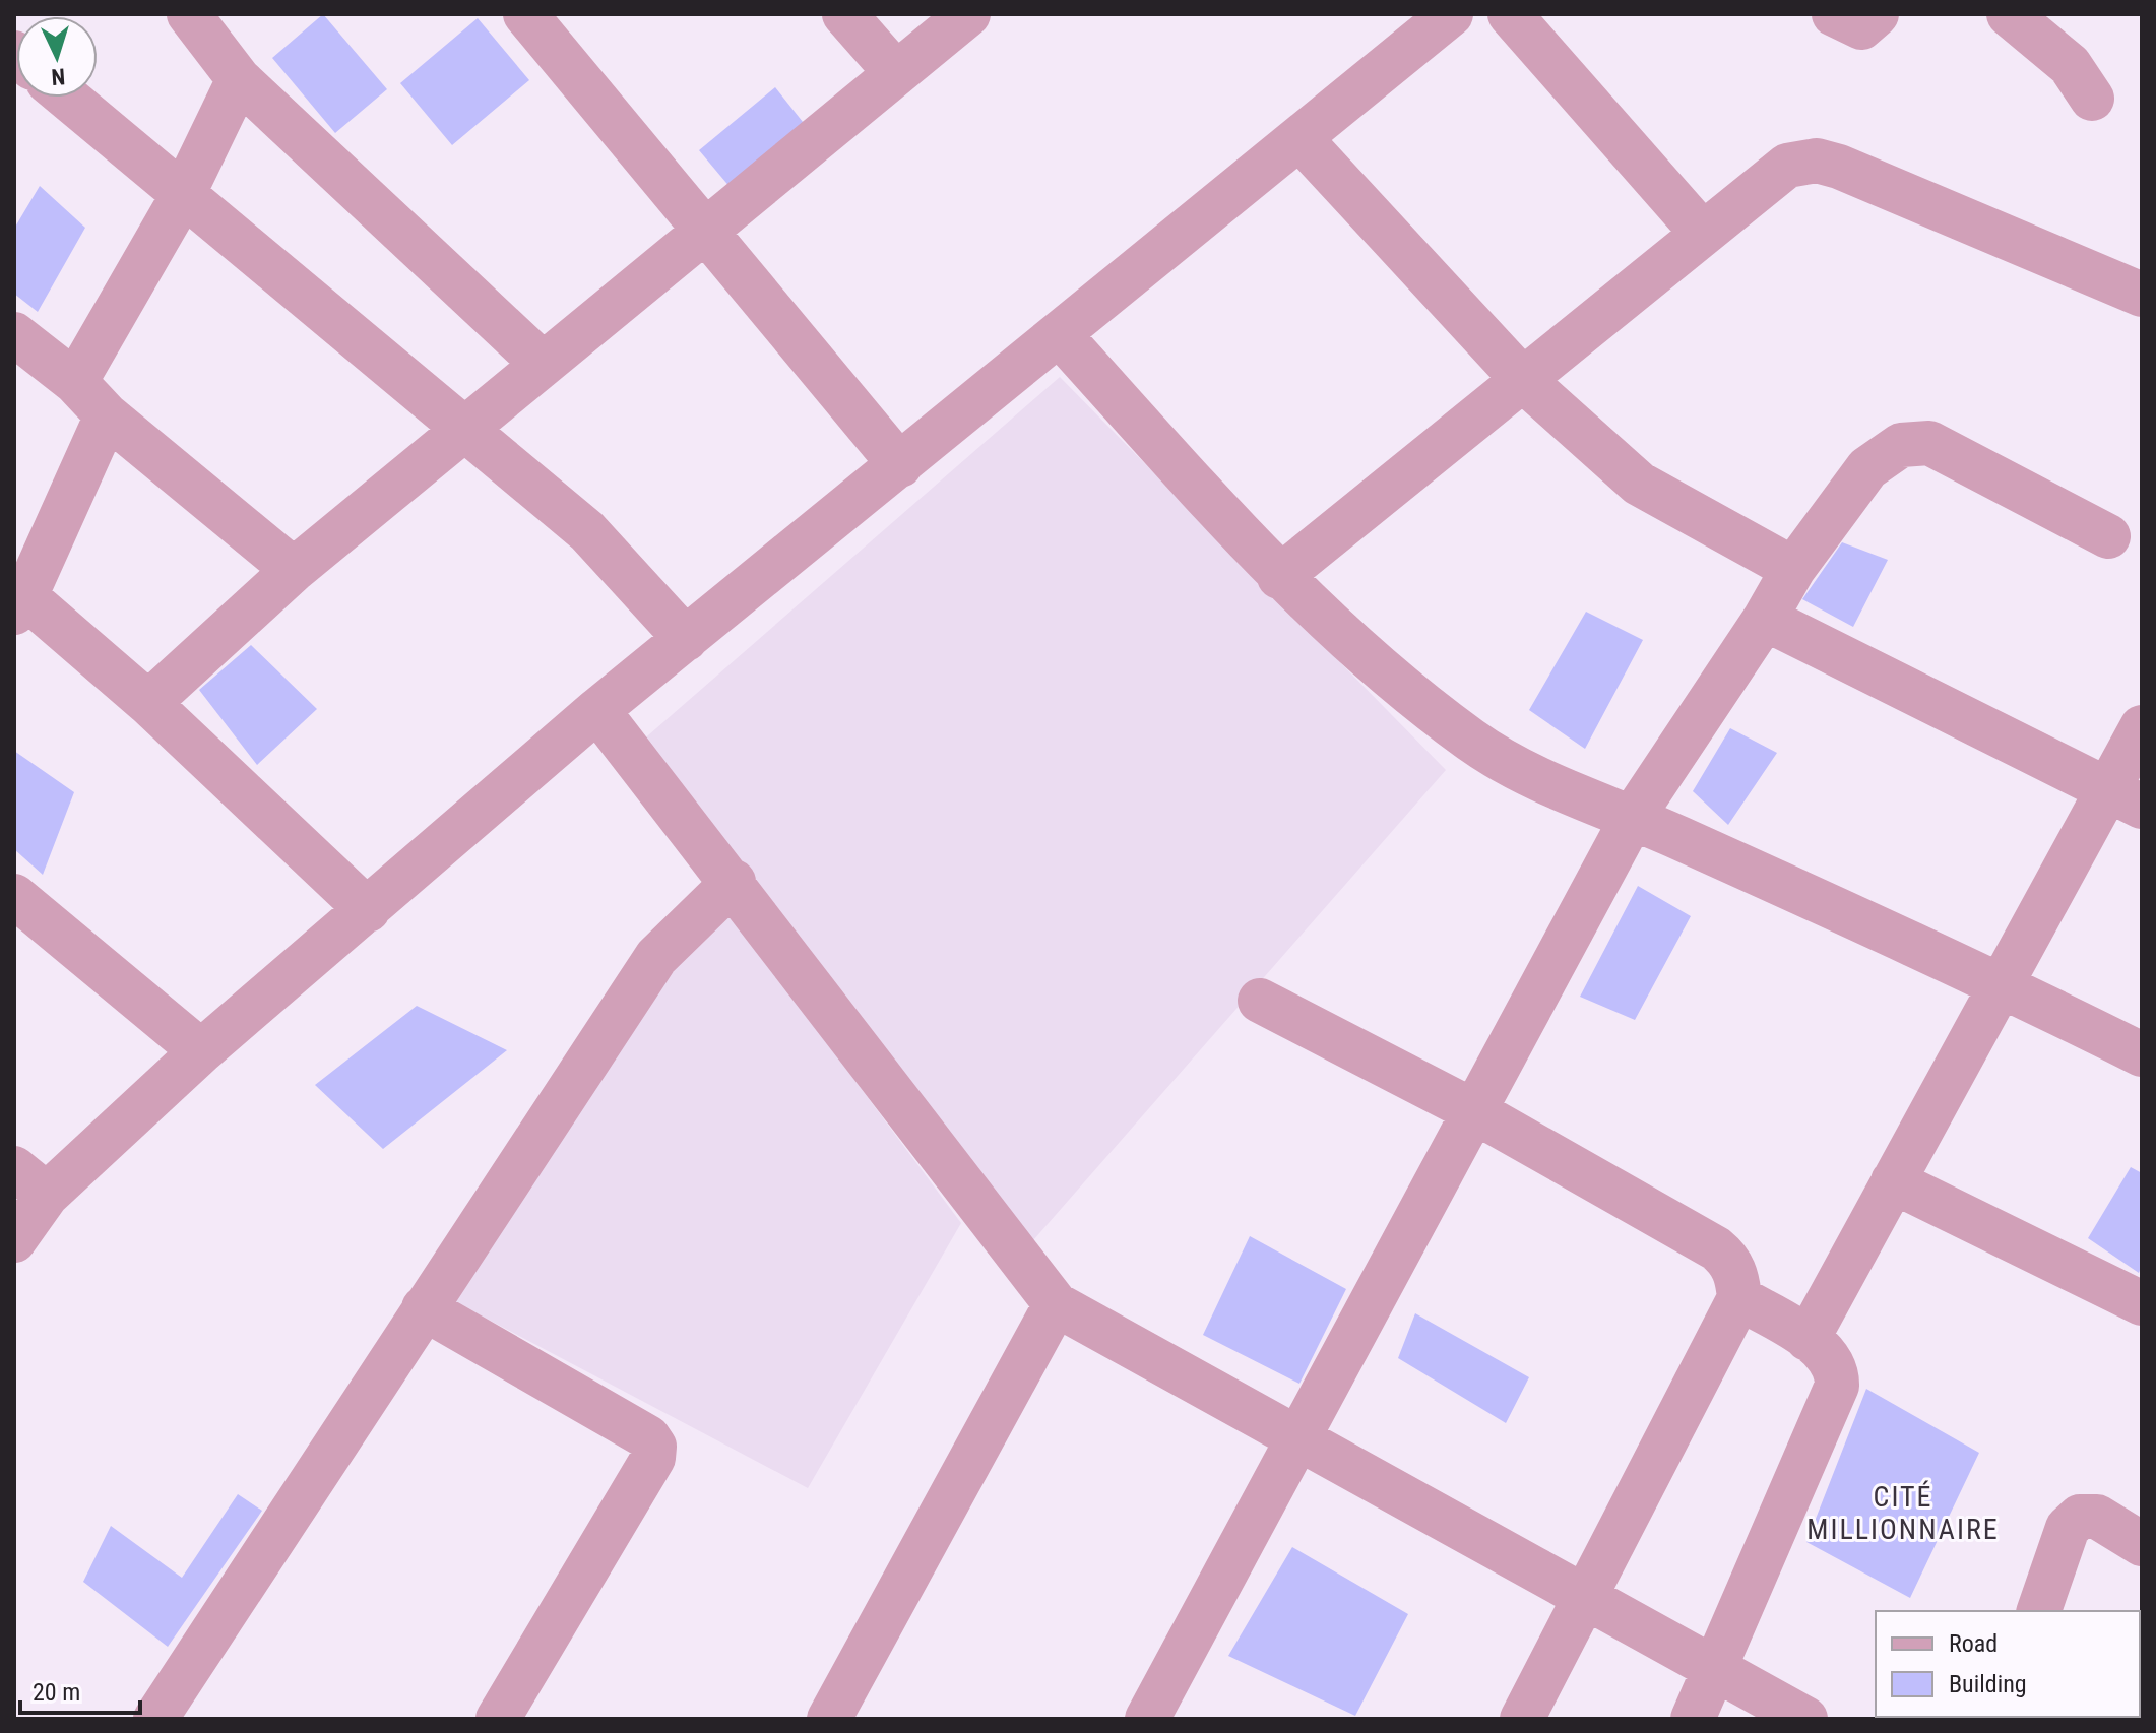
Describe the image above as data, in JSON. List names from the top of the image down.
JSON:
{
  "districts": ["CITÉ MILLIONNAIRE"],
  "legend": ["Road", "Building"],
  "scale_bar": "20 m",
  "north": "bottom"
}
